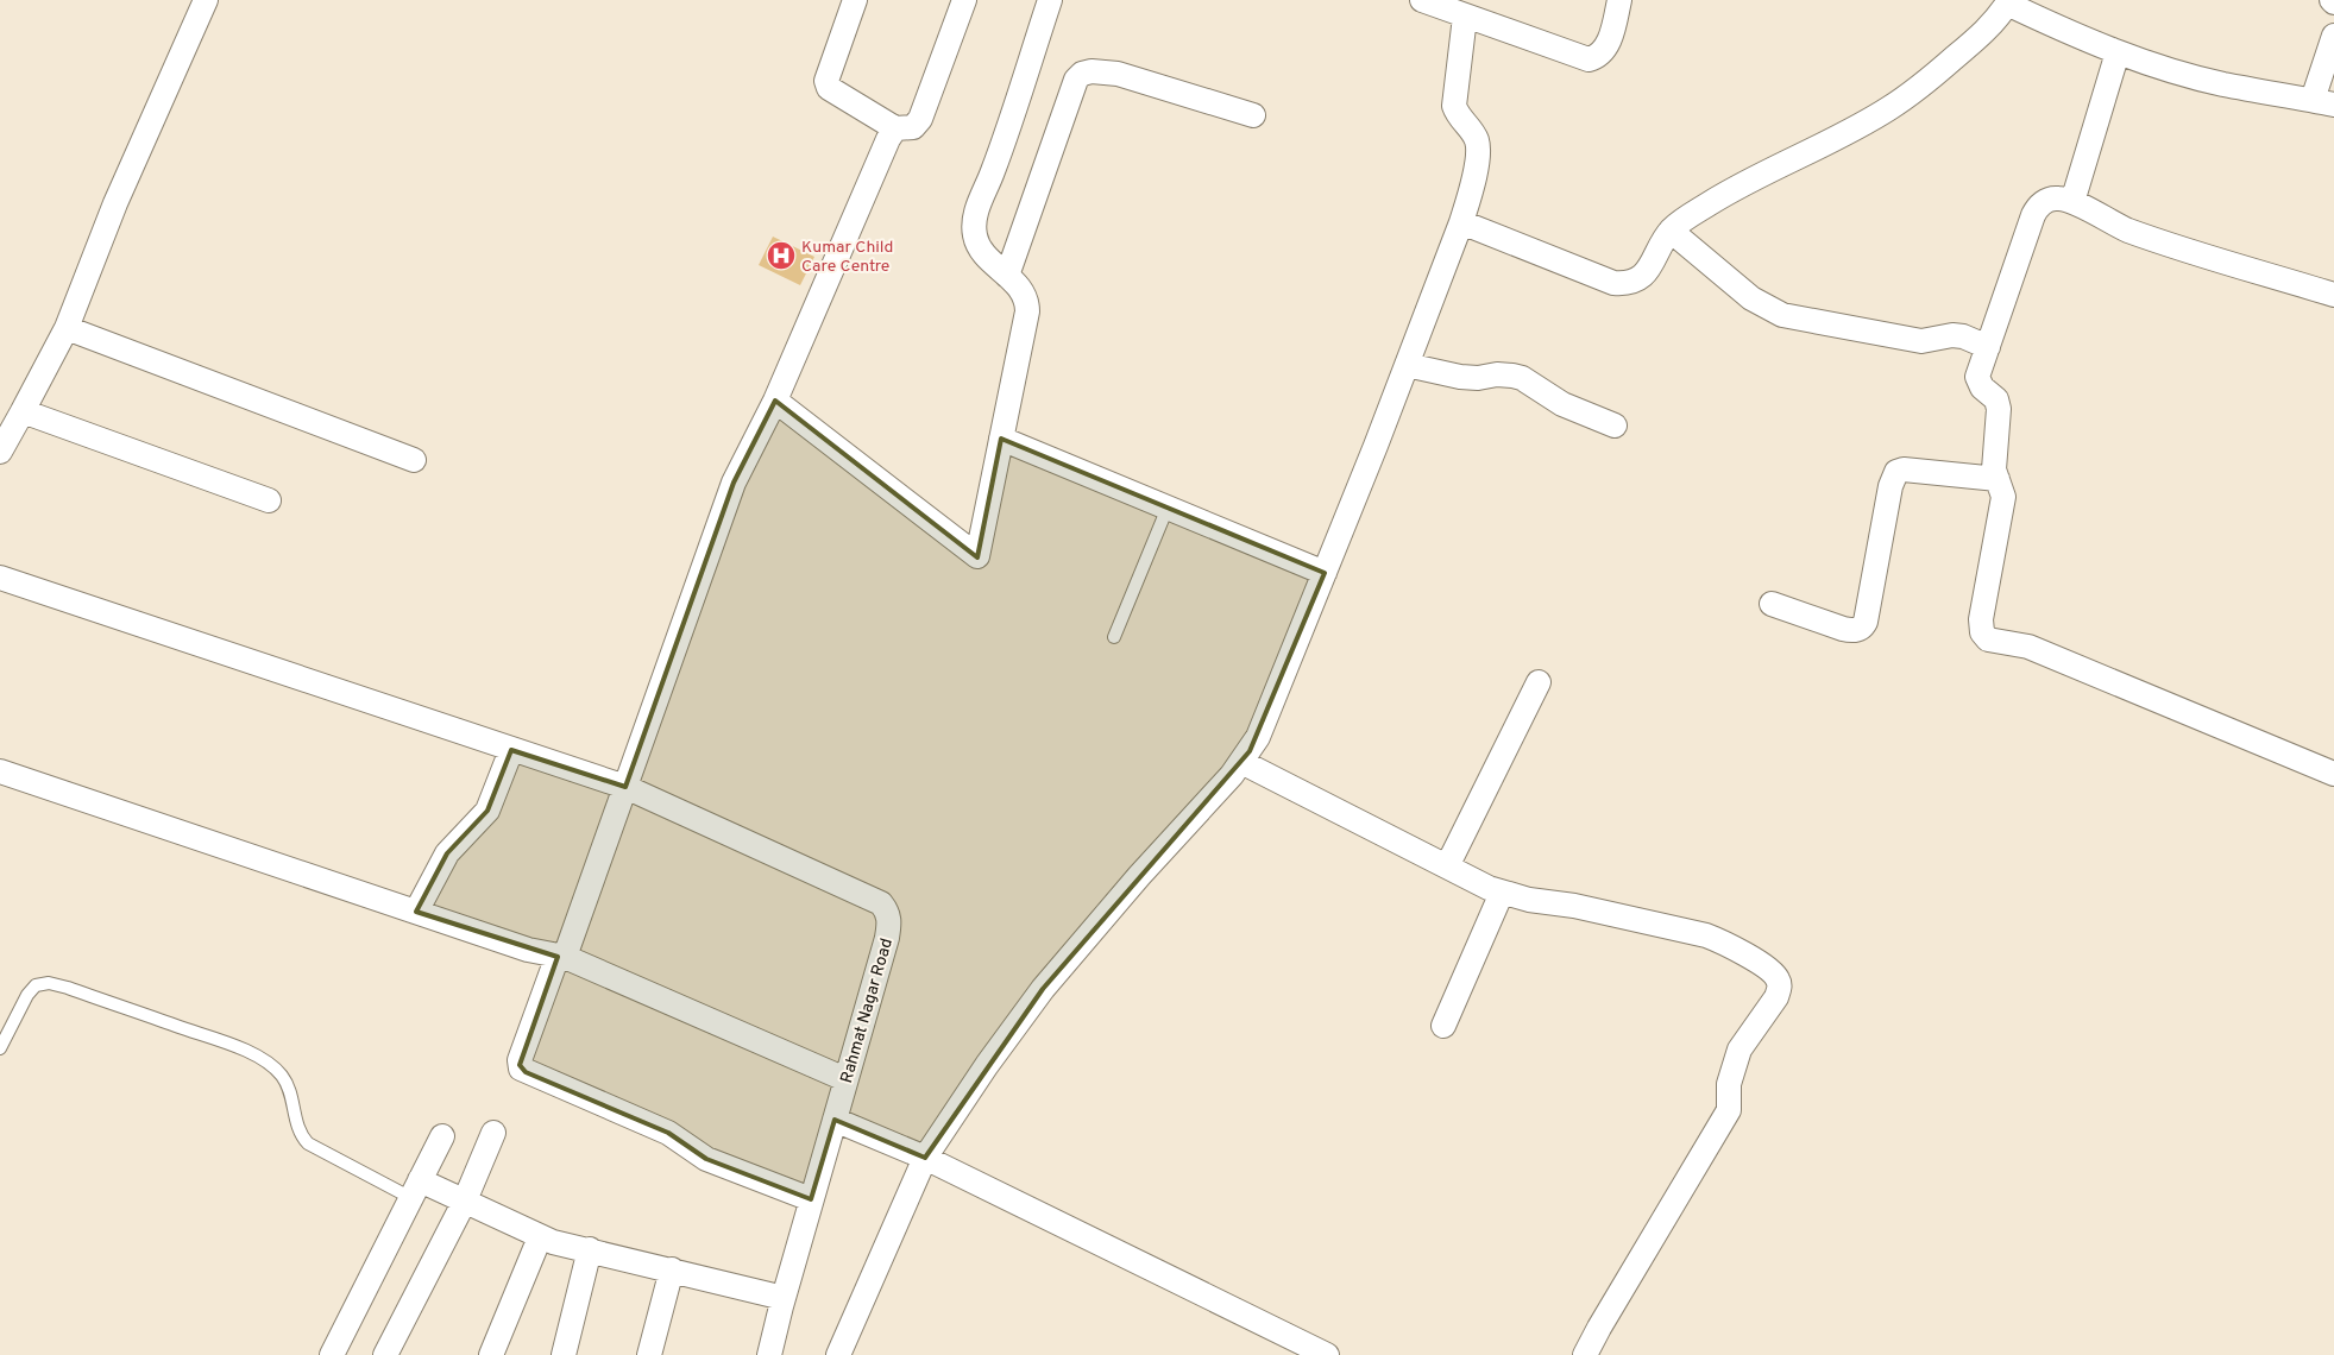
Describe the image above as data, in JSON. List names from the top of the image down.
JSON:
{
  "streets": {
    "street": ["Rahmat Nagar Road"]
  },
  "places": {
    "hospital": ["Kumar Child Care Centre"]
  }
}
